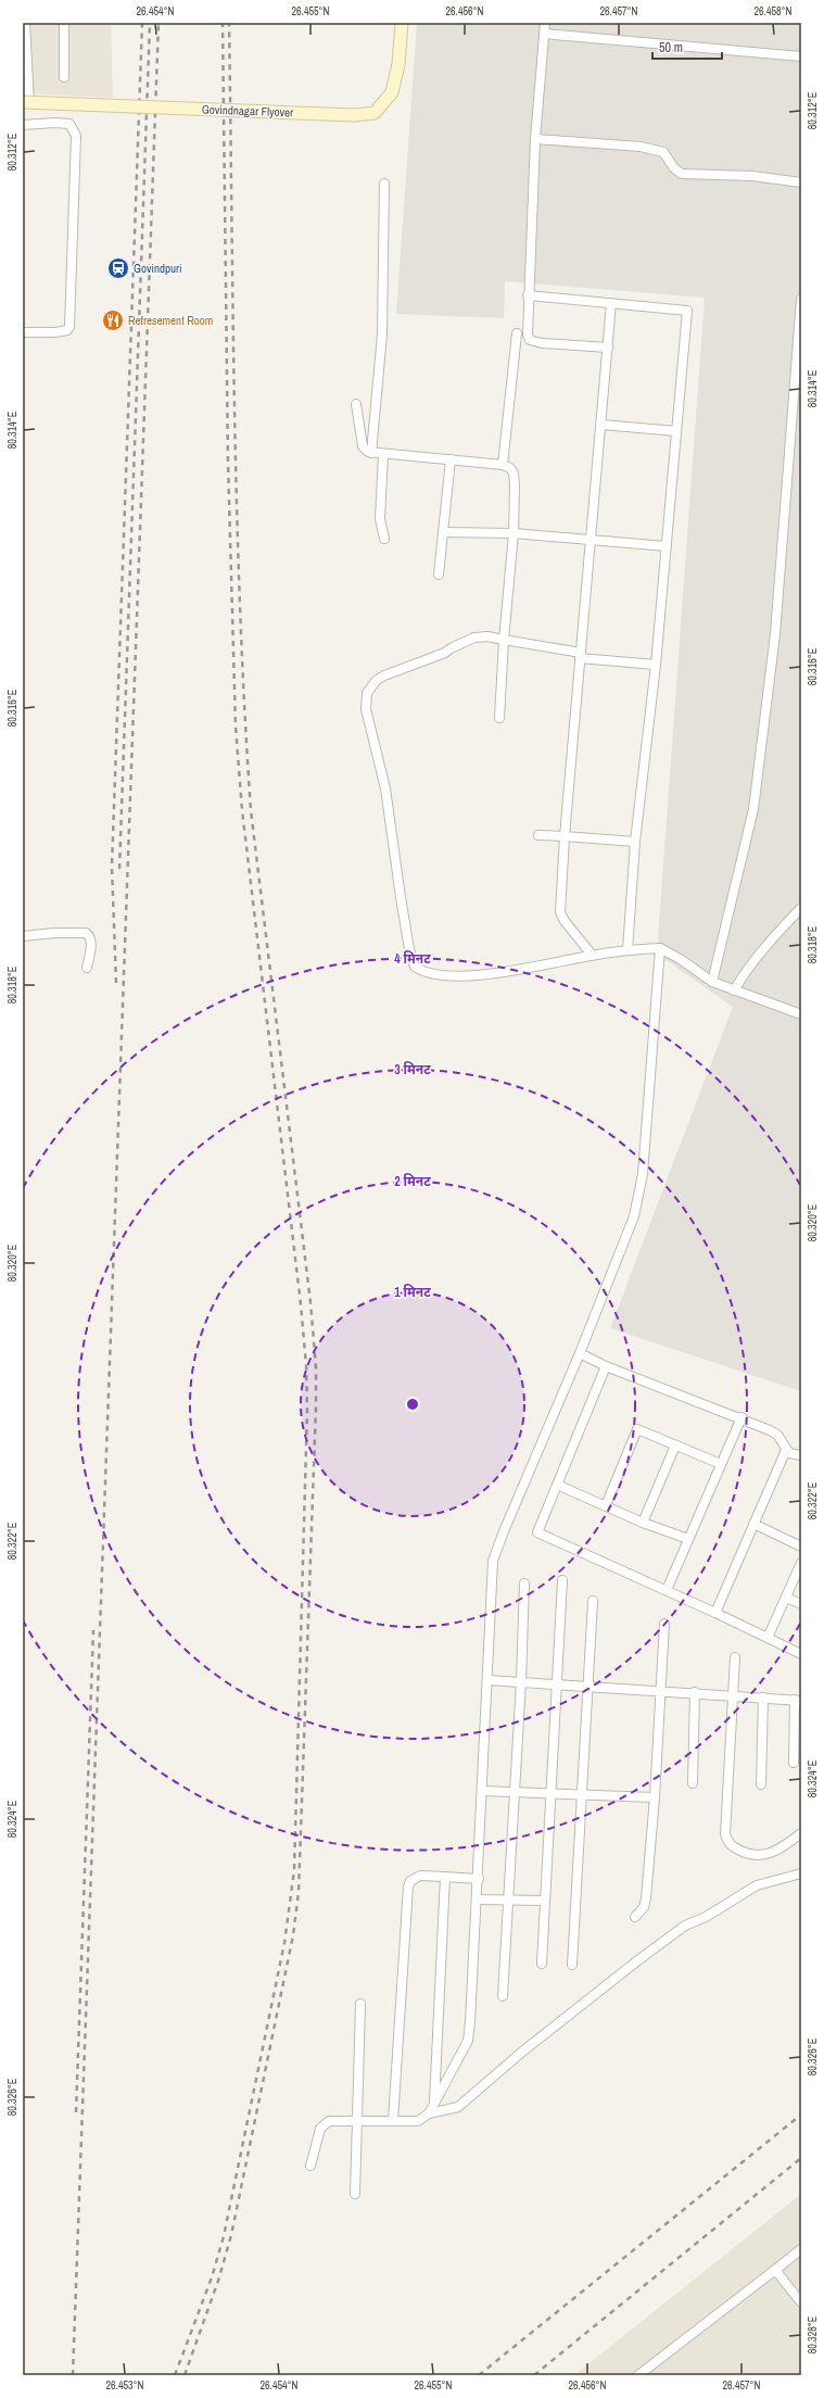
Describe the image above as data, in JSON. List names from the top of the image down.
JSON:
{
  "streets": {
    "main road": ["Govindnagar Flyover"]
  },
  "places": {
    "station": ["Govindpuri"],
    "restaurant": ["Refresement Room"]
  },
  "scale_bar": "50 m",
  "coordinates": [
    "26.454°N",
    "26.455°N",
    "26.456°N",
    "26.457°N",
    "26.458°N",
    "80.312°E",
    "80.314°E",
    "80.316°E",
    "80.318°E",
    "80.320°E",
    "80.322°E",
    "80.324°E",
    "80.326°E",
    "80.328°E",
    "26.453°N"
  ],
  "rings": [
    "4 मिनट",
    "3 मिनट",
    "2 मिनट",
    "1 मिनट"
  ]
}
